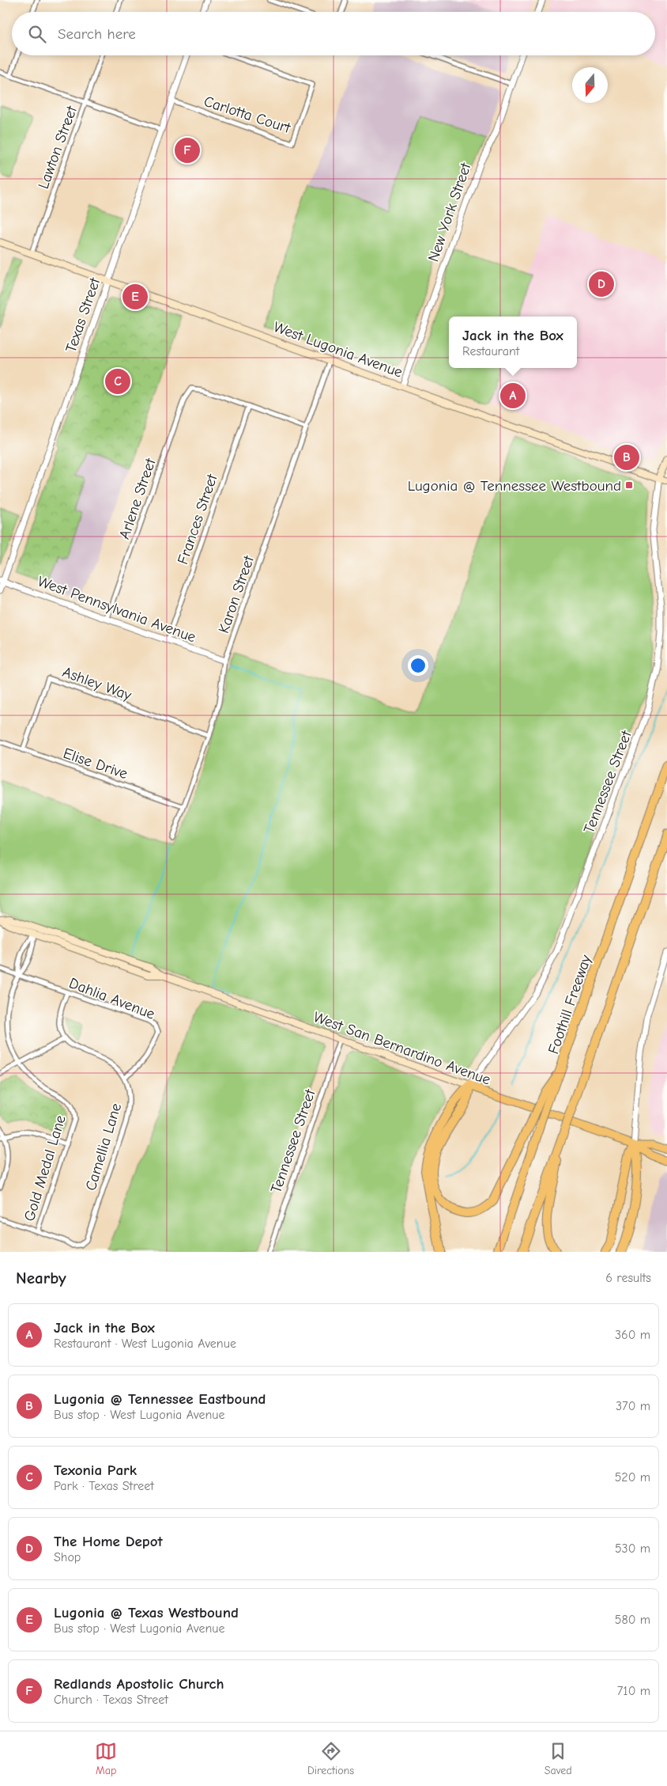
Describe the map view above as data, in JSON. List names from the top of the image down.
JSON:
{
  "streets": {
    "highway": ["Foothill Freeway"],
    "main road": ["West Lugonia Avenue", "Tennessee Street", "West San Bernardino Avenue"],
    "street": [
      "Carlotta Court",
      "Lawton Street",
      "New York Street",
      "Texas Street",
      "Arlene Street",
      "Frances Street",
      "Karon Street",
      "West Pennsylvania Avenue",
      "Ashley Way",
      "Elise Drive",
      "Dahlia Avenue",
      "Camellia Lane",
      "Gold Medal Lane"
    ]
  },
  "crossings": [
    ["Carlotta Court", "Texas Street"],
    ["Lawton Street", "West Lugonia Avenue"],
    ["New York Street", "West Lugonia Avenue"],
    ["Texas Street", "West Lugonia Avenue"],
    ["Texas Street", "West Pennsylvania Avenue"],
    ["West Lugonia Avenue", "Karon Street"],
    ["West Lugonia Avenue", "Tennessee Street"],
    ["Arlene Street", "Frances Street"],
    ["Arlene Street", "West Pennsylvania Avenue"],
    ["Frances Street", "West Pennsylvania Avenue"],
    ["Karon Street", "West Pennsylvania Avenue"],
    ["Karon Street", "Ashley Way"],
    ["Karon Street", "Elise Drive"],
    ["Ashley Way", "Elise Drive"],
    ["Tennessee Street", "West San Bernardino Avenue"],
    ["Dahlia Avenue", "Camellia Lane"],
    ["Dahlia Avenue", "Gold Medal Lane"],
    ["West San Bernardino Avenue", "Gold Medal Lane"],
    ["Camellia Lane", "Gold Medal Lane"]
  ],
  "places": {
    "transit": ["Lugonia @ Tennessee Westbound"]
  },
  "north": "bottom",
  "page": {
    "search": "Search here",
    "pins": [
      "F",
      "D",
      "E",
      "C",
      "A",
      "B"
    ],
    "popup": ["Jack in the Box", "Restaurant"],
    "heading": ["Nearby", "6 results"],
    "list": [
      {
        "mark": "A",
        "name": "Jack in the Box",
        "note": "Restaurant · West Lugonia Avenue",
        "value": "360 m"
      },
      {
        "mark": "B",
        "name": "Lugonia @ Tennessee Eastbound",
        "note": "Bus stop · West Lugonia Avenue",
        "value": "370 m"
      },
      {
        "mark": "C",
        "name": "Texonia Park",
        "note": "Park · Texas Street",
        "value": "520 m"
      },
      {
        "mark": "D",
        "name": "The Home Depot",
        "note": "Shop",
        "value": "530 m"
      },
      {
        "mark": "E",
        "name": "Lugonia @ Texas Westbound",
        "note": "Bus stop · West Lugonia Avenue",
        "value": "580 m"
      },
      {
        "mark": "F",
        "name": "Redlands Apostolic Church",
        "note": "Church · Texas Street",
        "value": "710 m"
      }
    ],
    "nav": ["Map", "Directions", "Saved"]
  }
}
